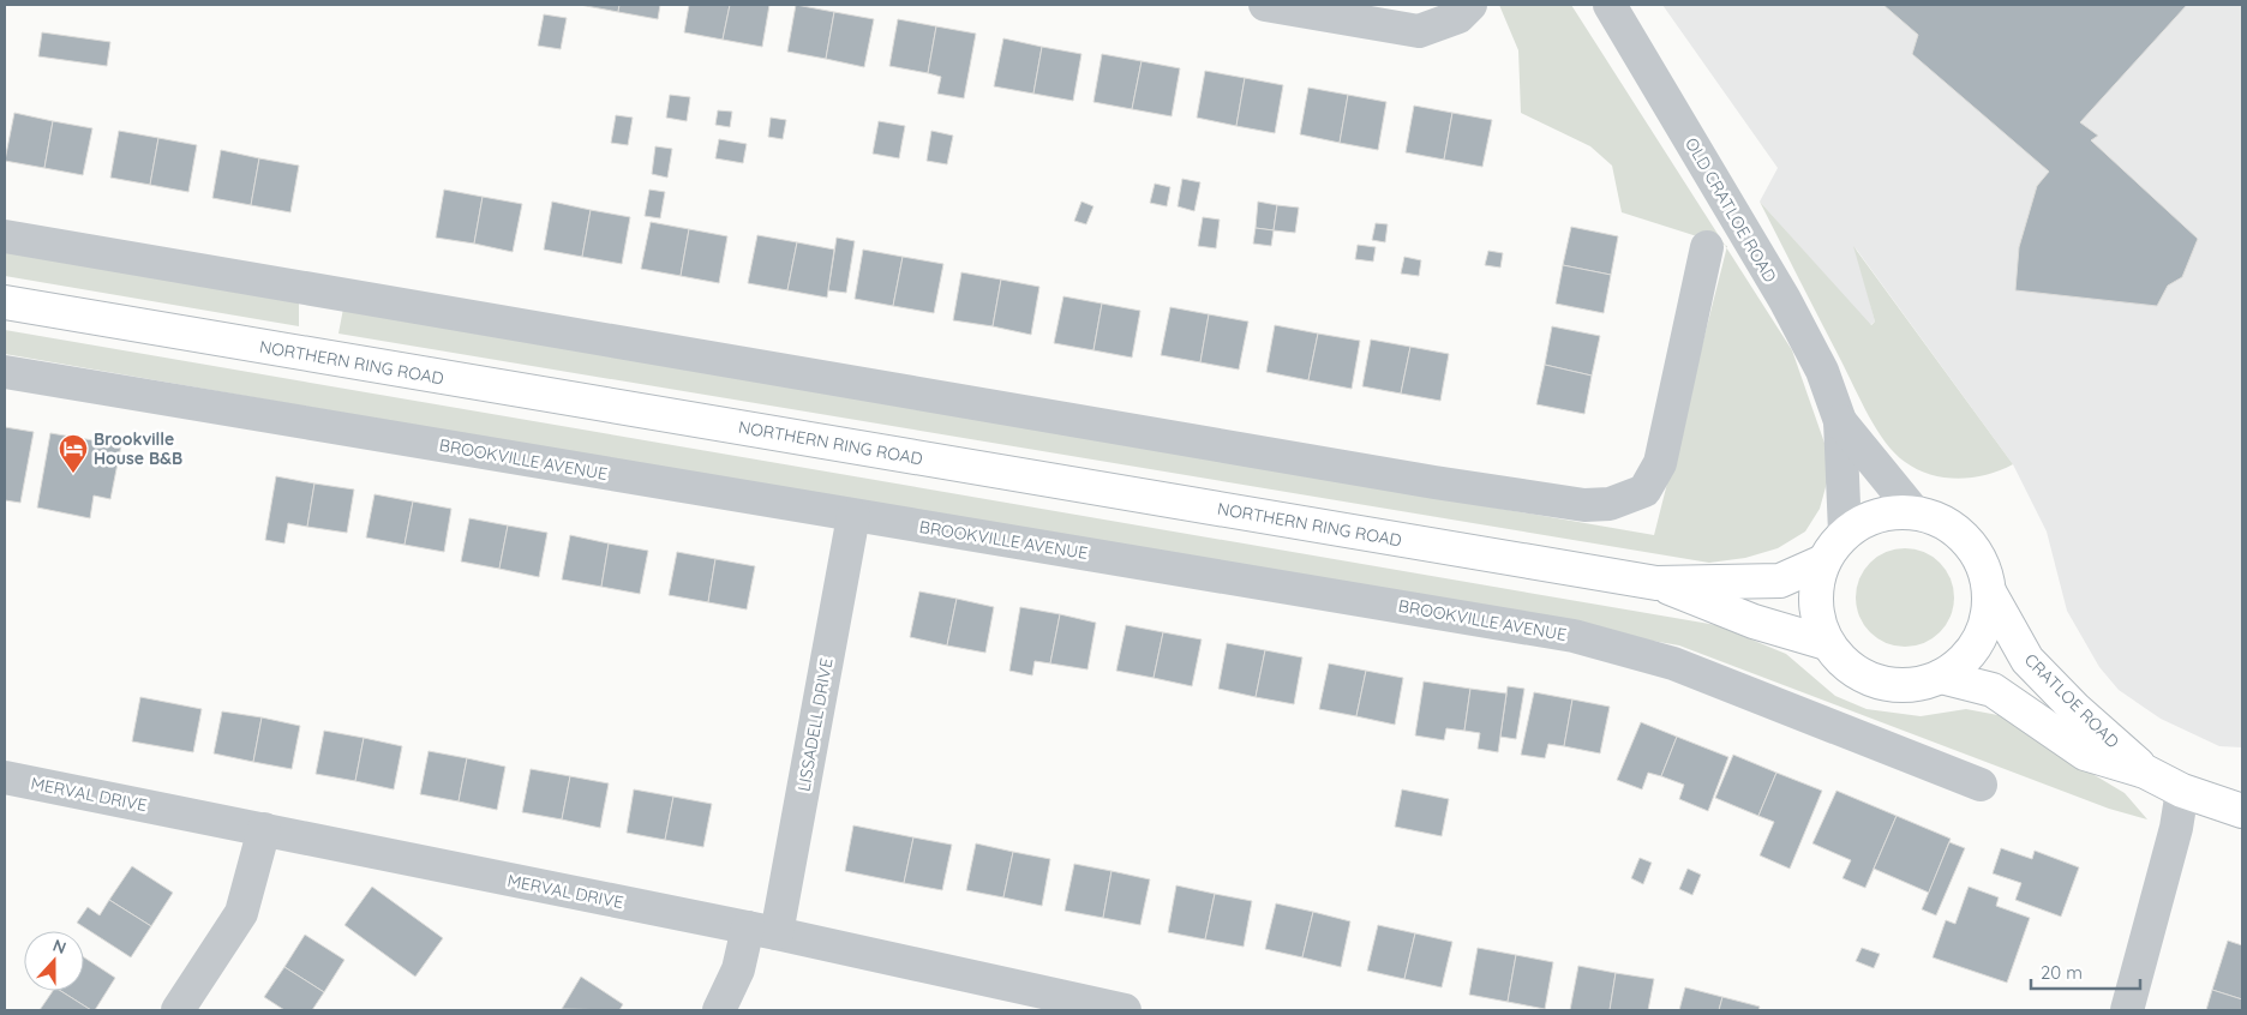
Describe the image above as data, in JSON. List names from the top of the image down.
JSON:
{
  "streets": {
    "main road": ["NORTHERN RING ROAD", "CRATLOE ROAD"],
    "street": [
      "OLD CRATLOE ROAD",
      "BROOKVILLE AVENUE",
      "LISSADELL DRIVE",
      "MERVAL DRIVE"
    ]
  },
  "crossings": [
    ["OLD CRATLOE ROAD", "CRATLOE ROAD"],
    ["BROOKVILLE AVENUE", "LISSADELL DRIVE"],
    ["LISSADELL DRIVE", "MERVAL DRIVE"]
  ],
  "places": {
    "hotel": ["Brookville House B&B"]
  },
  "scale_bar": "20 m",
  "north": "top"
}
